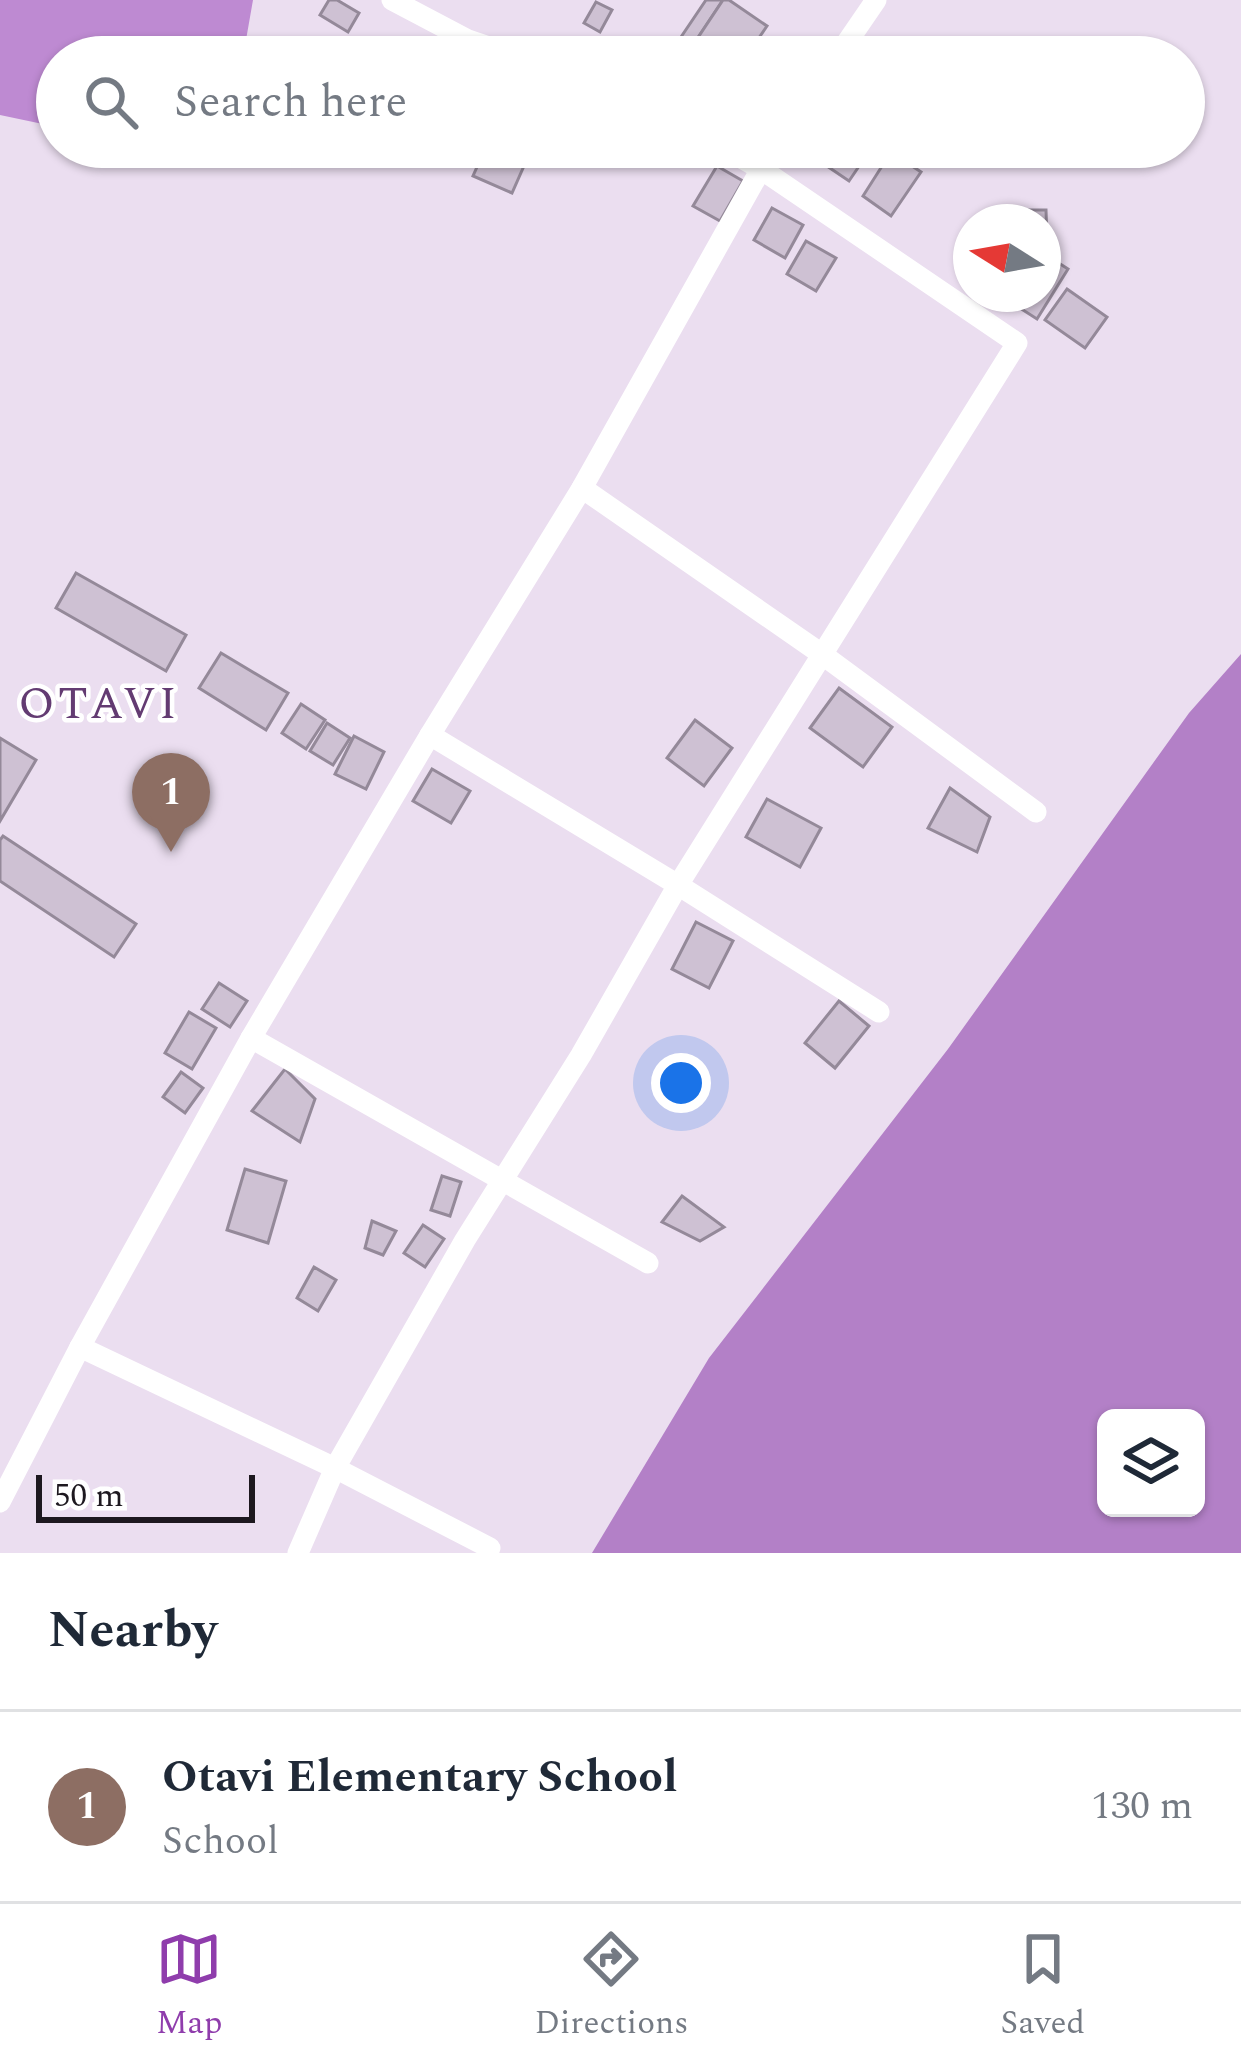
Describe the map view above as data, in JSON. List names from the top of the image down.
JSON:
{
  "districts": ["OTAVI"],
  "scale_bar": "50 m",
  "north": "left",
  "page": {
    "search": "Search here",
    "pins": "1",
    "scale": "50 m",
    "heading": "Nearby",
    "list": [
      {
        "mark": "1",
        "name": "Otavi Elementary School",
        "note": "School",
        "value": "130 m"
      }
    ],
    "nav": ["Map", "Directions", "Saved"]
  }
}
